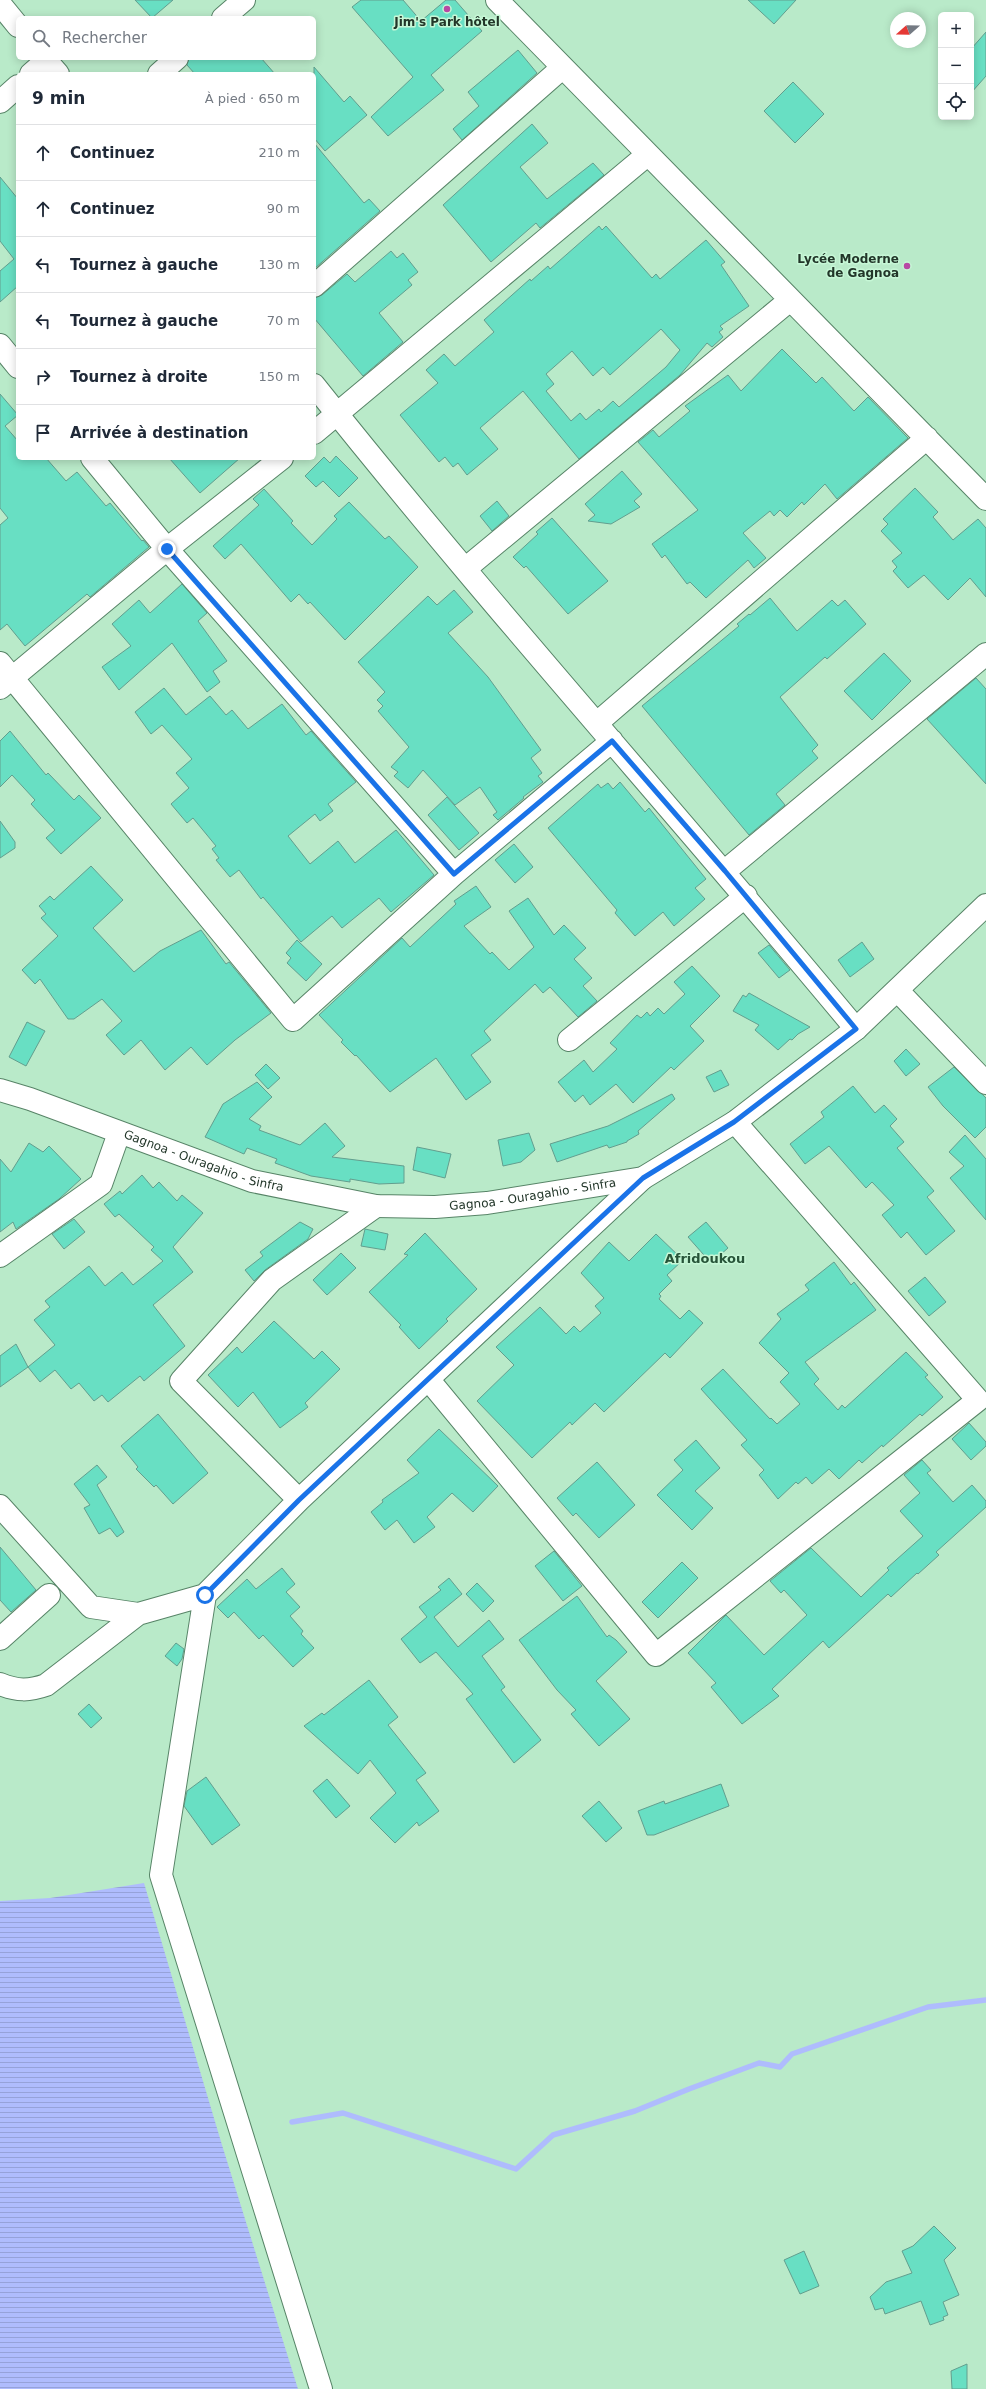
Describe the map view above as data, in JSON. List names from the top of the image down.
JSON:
{
  "streets": {
    "street": ["Gagnoa - Ouragahio - Sinfra"]
  },
  "districts": ["Afridoukou"],
  "places": ["Jim's Park hôtel", "Lycée Moderne de Gagnoa"],
  "north": "left",
  "page": {
    "map_buttons": ["+", "−"],
    "search": "Rechercher",
    "heading": ["9 min", "À pied · 650 m"],
    "list": [
      ["Continuez", "210 m"],
      ["Continuez", "90 m"],
      ["Tournez à gauche", "130 m"],
      ["Tournez à gauche", "70 m"],
      ["Tournez à droite", "150 m"],
      "Arrivée à destination"
    ]
  }
}
